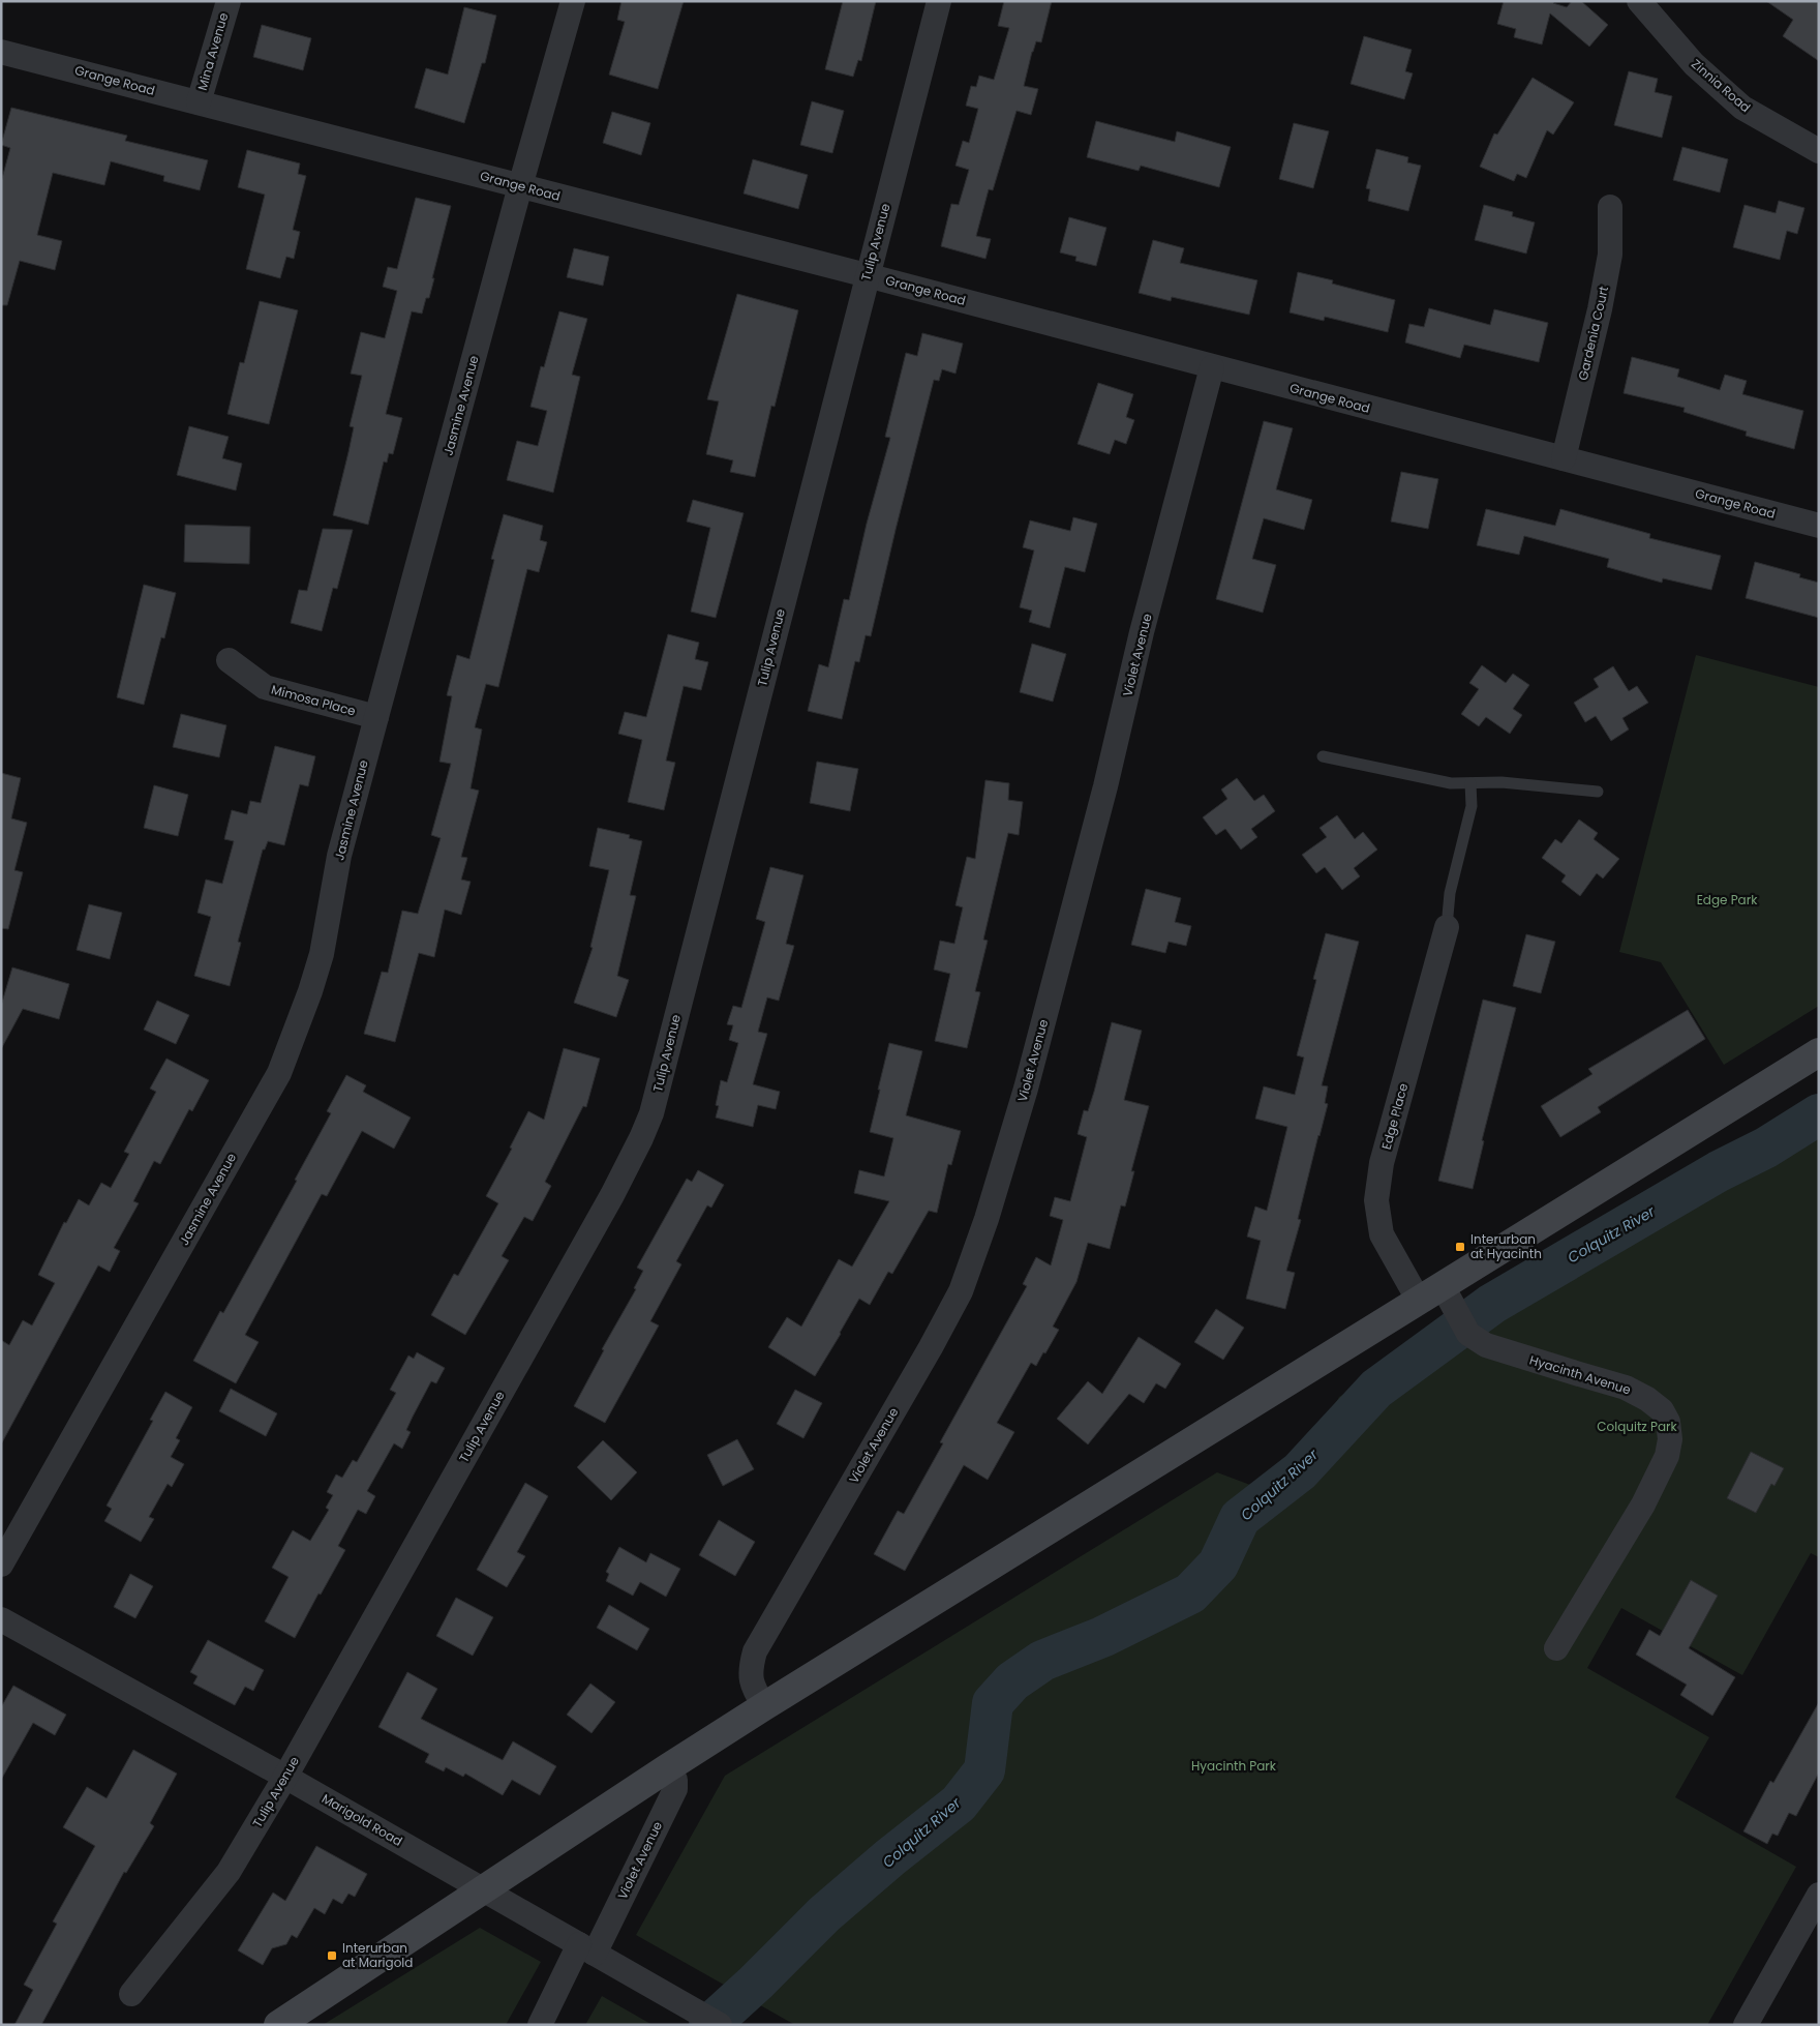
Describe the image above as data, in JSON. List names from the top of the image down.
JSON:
{
  "streets": {
    "street": [
      "Mina Avenue",
      "Grange Road",
      "Zinnia Road",
      "Tulip Avenue",
      "Gardenia Court",
      "Jasmine Avenue",
      "Violet Avenue",
      "Mimosa Place",
      "Edge Place",
      "Hyacinth Avenue",
      "Marigold Road"
    ]
  },
  "crossings": [
    ["Mina Avenue", "Grange Road"],
    ["Grange Road", "Tulip Avenue"],
    ["Grange Road", "Gardenia Court"],
    ["Grange Road", "Jasmine Avenue"],
    ["Grange Road", "Violet Avenue"],
    ["Tulip Avenue", "Marigold Road"],
    ["Jasmine Avenue", "Mimosa Place"],
    ["Violet Avenue", "Marigold Road"],
    ["Edge Place", "Hyacinth Avenue"]
  ],
  "water": ["Colquitz River"],
  "parks": ["Edge Park", "Colquitz Park", "Hyacinth Park"],
  "places": {
    "transit": ["Interurban at Hyacinth", "Interurban at Marigold"]
  }
}
